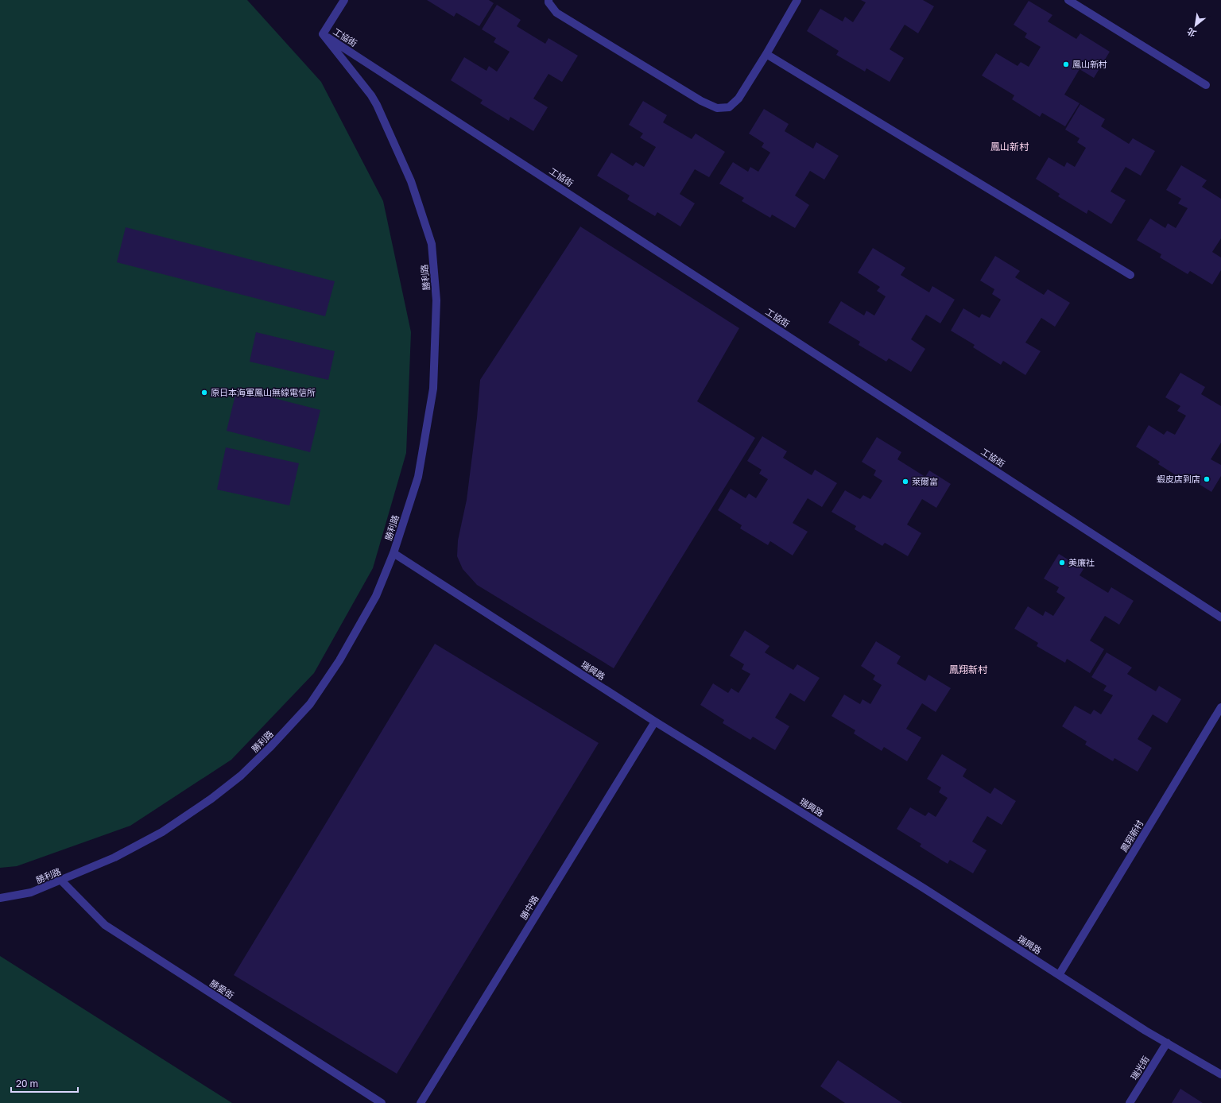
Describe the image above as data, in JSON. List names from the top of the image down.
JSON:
{
  "streets": {
    "street": [
      "工協街",
      "勝利路",
      "瑞興路",
      "鳳翔新村",
      "勝中路",
      "勝愛街",
      "瑞光街"
    ]
  },
  "crossings": [
    ["工協街", "勝利路"],
    ["勝利路", "瑞興路"],
    ["勝利路", "勝愛街"],
    ["瑞興路", "鳳翔新村"],
    ["瑞興路", "勝中路"],
    ["瑞興路", "瑞光街"]
  ],
  "districts": ["鳳山新村", "鳳翔新村"],
  "places": [
    "鳳山新村",
    "原日本海軍鳳山無線電信所",
    "蝦皮店到店",
    "萊爾富",
    "美廉社"
  ],
  "scale_bar": "20 m",
  "north": "bottom left"
}
